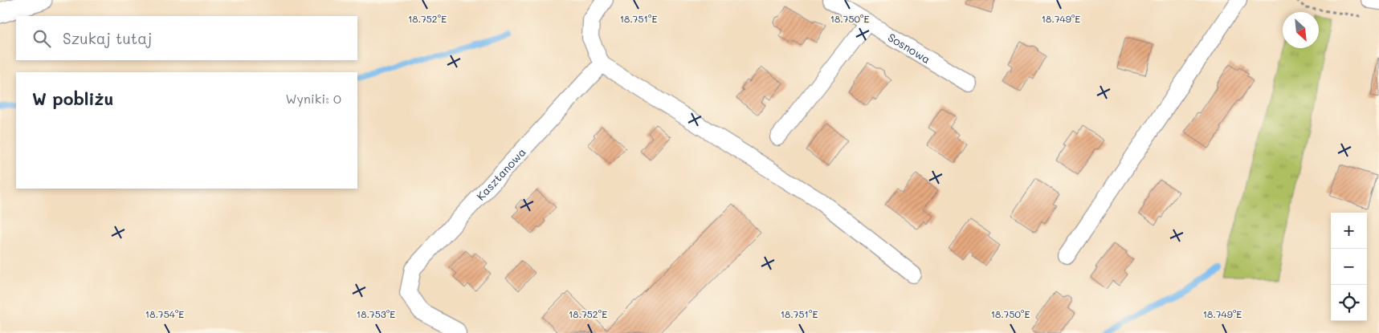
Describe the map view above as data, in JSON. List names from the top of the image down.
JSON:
{
  "streets": {
    "street": ["Sosnowa", "Kasztanowa"]
  },
  "north": "bottom right",
  "page": {
    "search": "Szukaj tutaj",
    "heading": ["W pobliżu", "Wyniki: 0"],
    "map_buttons": ["+", "−"]
  },
  "coordinates": [
    "18.752°E",
    "18.751°E",
    "18.750°E",
    "18.749°E",
    "18.754°E",
    "18.753°E"
  ]
}
